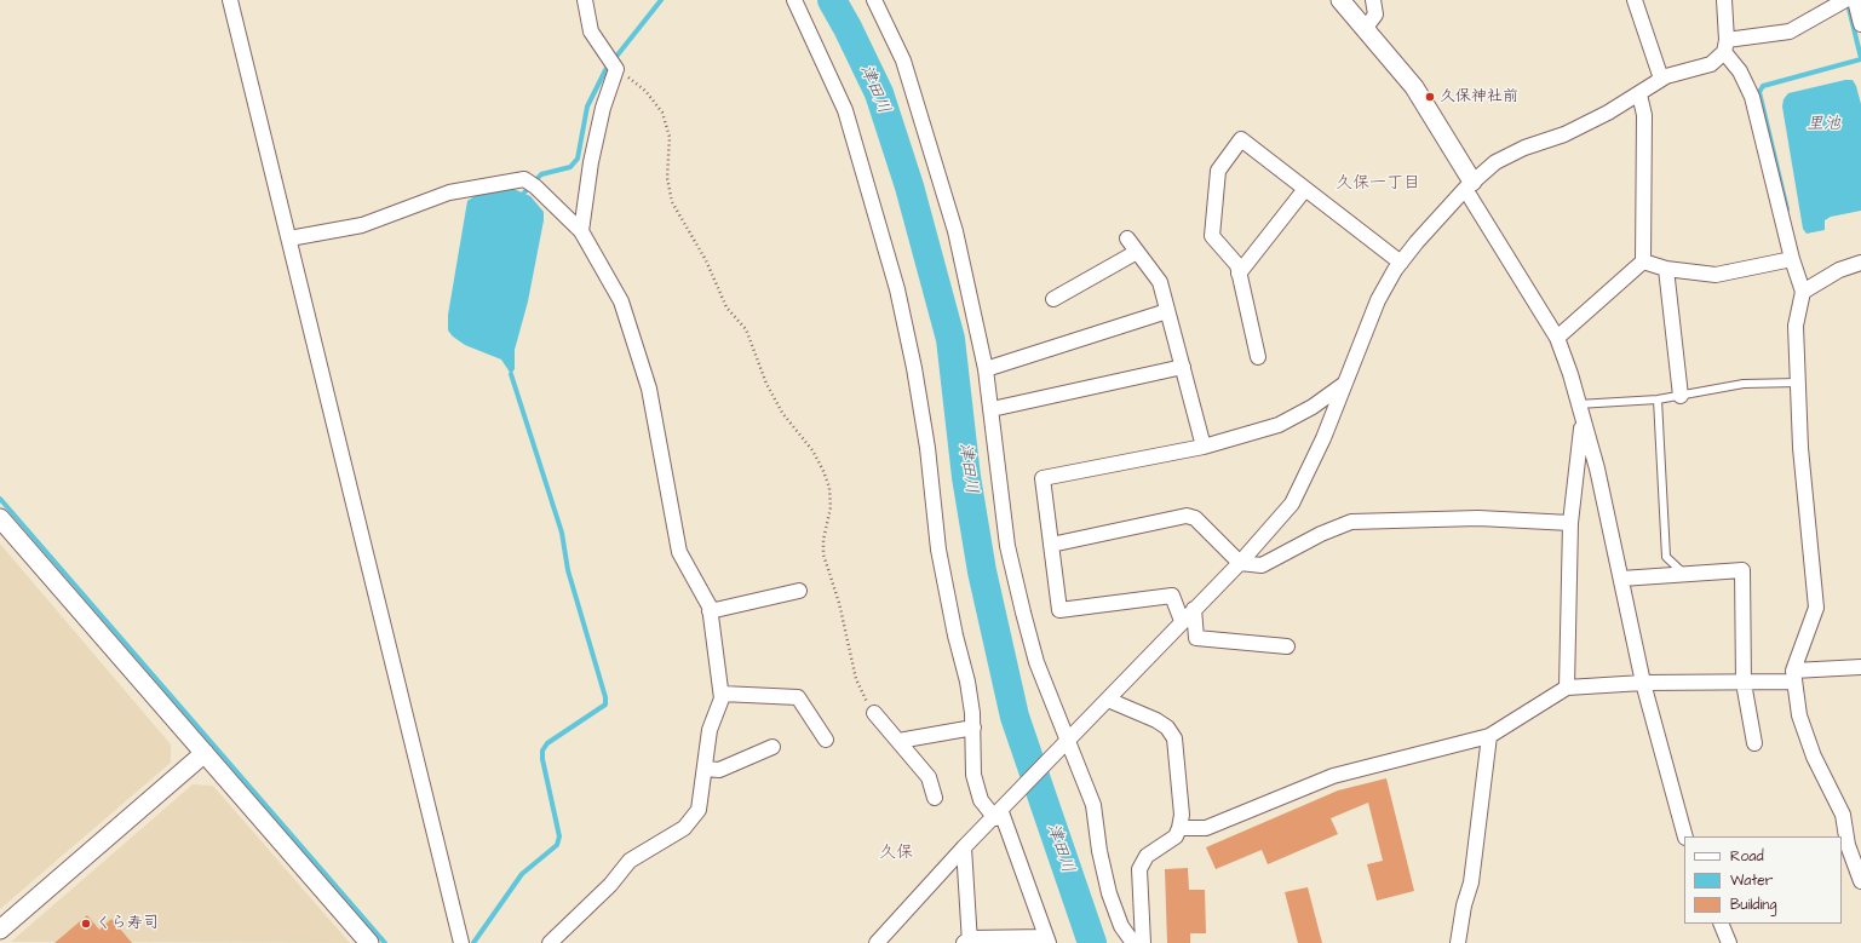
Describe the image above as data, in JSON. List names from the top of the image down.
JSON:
{
  "districts": ["久保一丁目", "久保"],
  "water": ["津田川", "里池"],
  "places": ["久保神社前", "くら寿司"],
  "legend": ["Road", "Water", "Building"]
}
